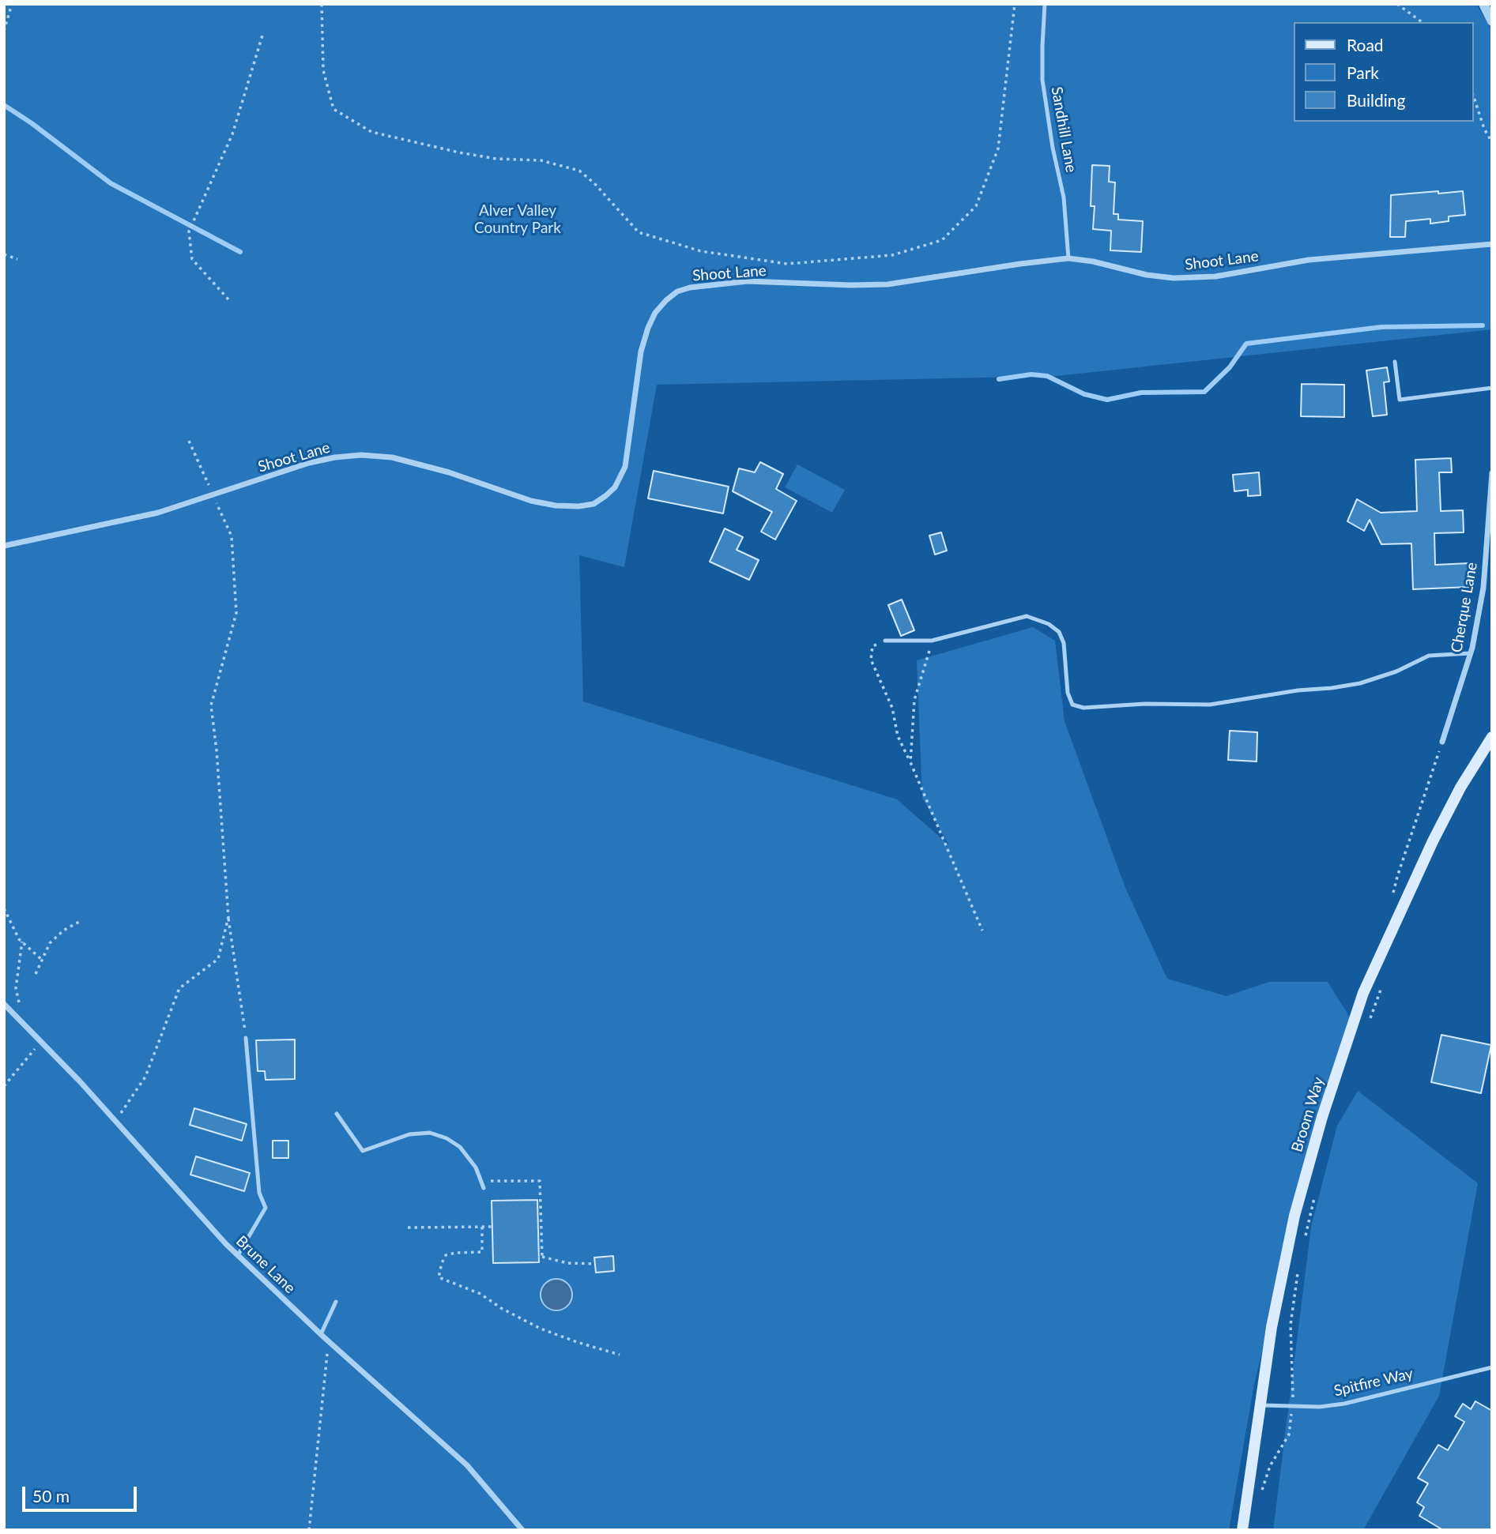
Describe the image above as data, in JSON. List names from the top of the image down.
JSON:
{
  "streets": {
    "main road": ["Broom Way"],
    "street": ["Shoot Lane", "Cherque Lane", "Brune Lane"],
    "lane": ["Sandhill Lane", "Spitfire Way"]
  },
  "crossings": [
    ["Sandhill Lane", "Shoot Lane"],
    ["Broom Way", "Spitfire Way"]
  ],
  "parks": ["Alver Valley Country Park"],
  "legend": ["Road", "Park", "Building"],
  "scale_bar": "50 m"
}
